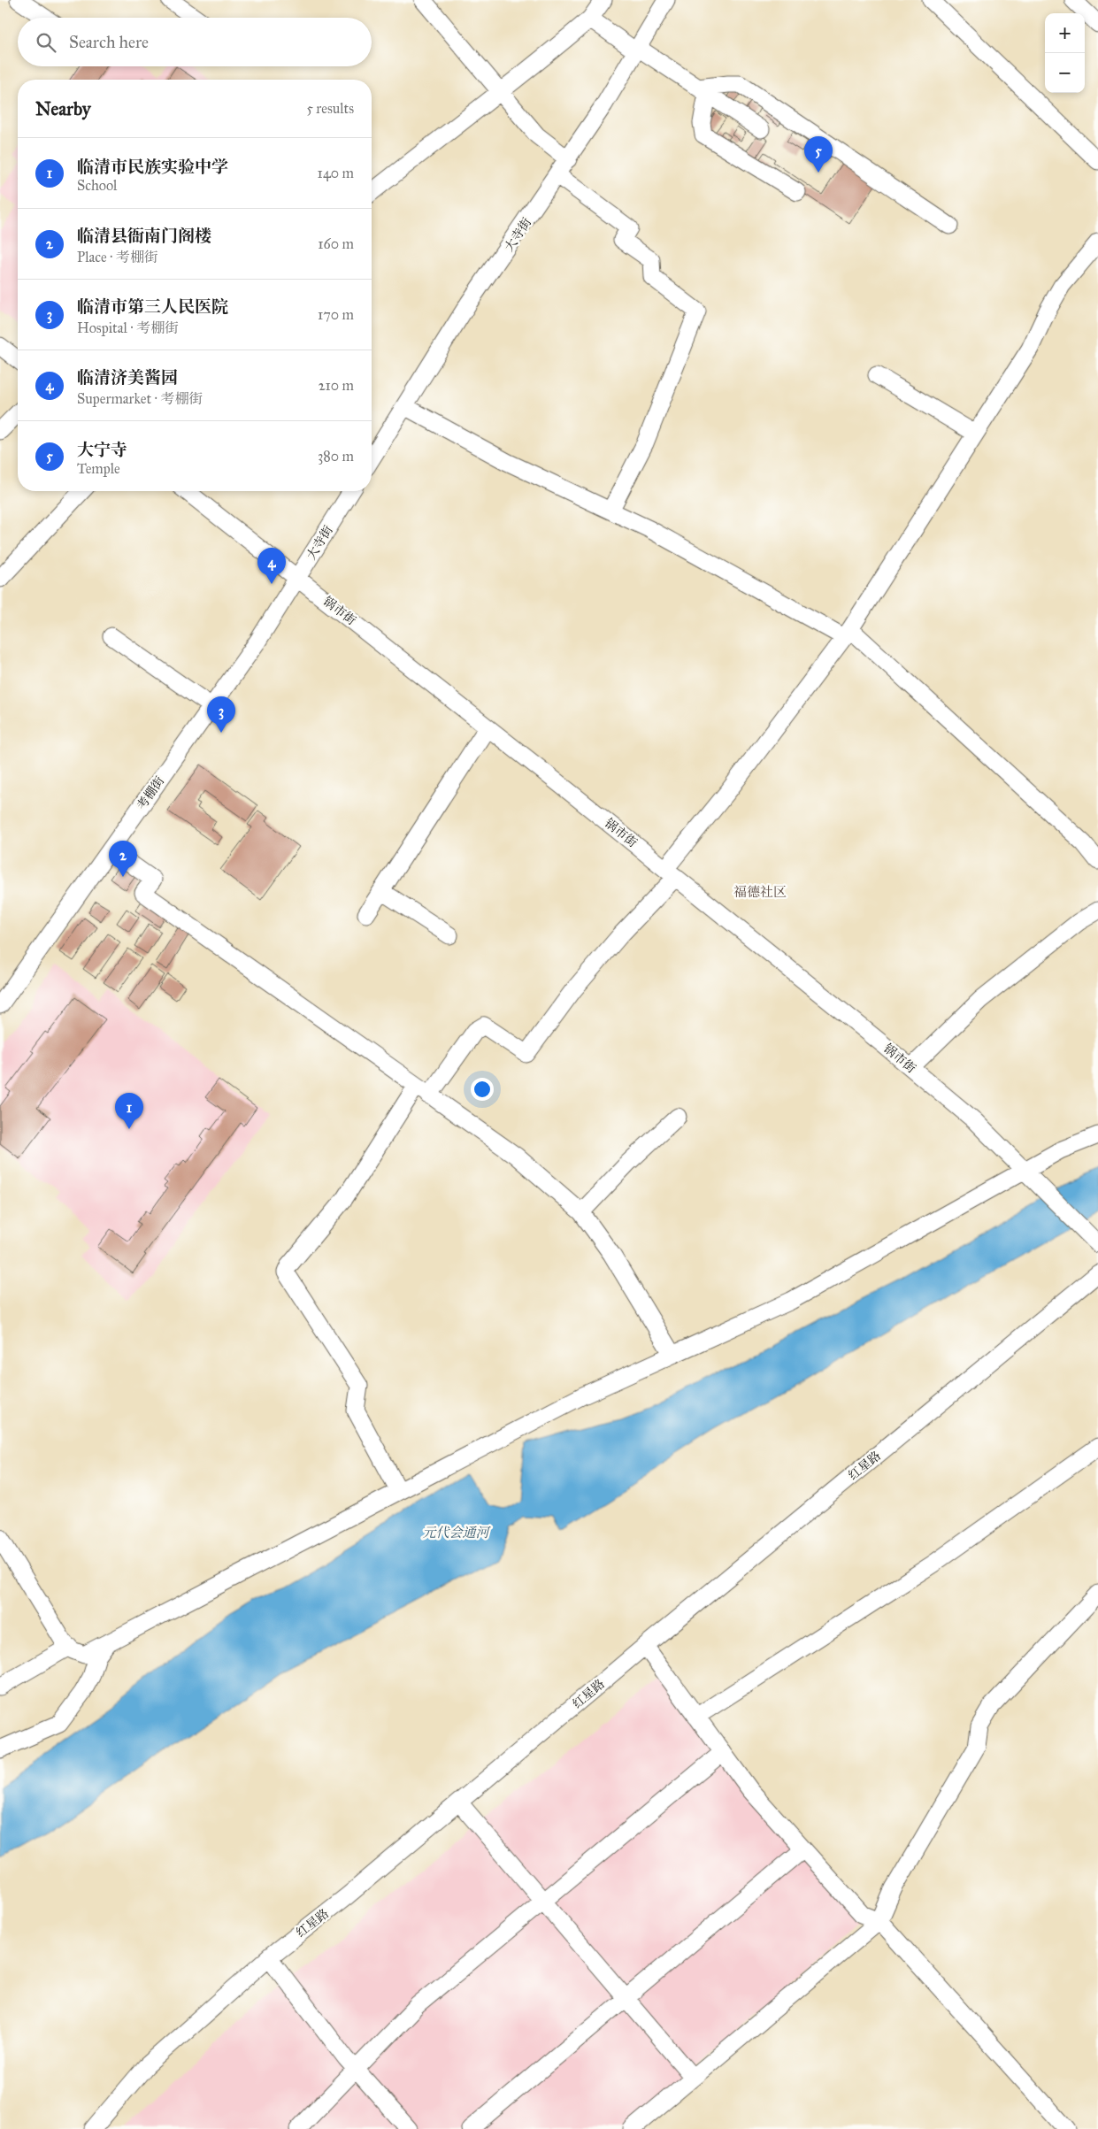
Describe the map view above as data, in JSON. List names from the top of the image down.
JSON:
{
  "streets": {
    "street": [
      "大寺街",
      "锅市街",
      "考棚街",
      "红星路"
    ]
  },
  "crossings": [
    ["大寺街", "锅市街"],
    ["大寺街", "考棚街"],
    ["锅市街", "考棚街"]
  ],
  "districts": ["福德社区"],
  "water": ["元代会通河"],
  "page": {
    "map_buttons": ["+", "−"],
    "search": "Search here",
    "heading": ["Nearby", "5 results"],
    "pins": [
      "5",
      "4",
      "3",
      "2",
      "1"
    ],
    "list": [
      {
        "mark": "1",
        "name": "临清市民族实验中学",
        "note": "School",
        "value": "140 m"
      },
      {
        "mark": "2",
        "name": "临清县衙南门阁楼",
        "note": "Place · 考棚街",
        "value": "160 m"
      },
      {
        "mark": "3",
        "name": "临清市第三人民医院",
        "note": "Hospital · 考棚街",
        "value": "170 m"
      },
      {
        "mark": "4",
        "name": "临清济美酱园",
        "note": "Supermarket · 考棚街",
        "value": "210 m"
      },
      {
        "mark": "5",
        "name": "大宁寺",
        "note": "Temple",
        "value": "380 m"
      }
    ]
  }
}
